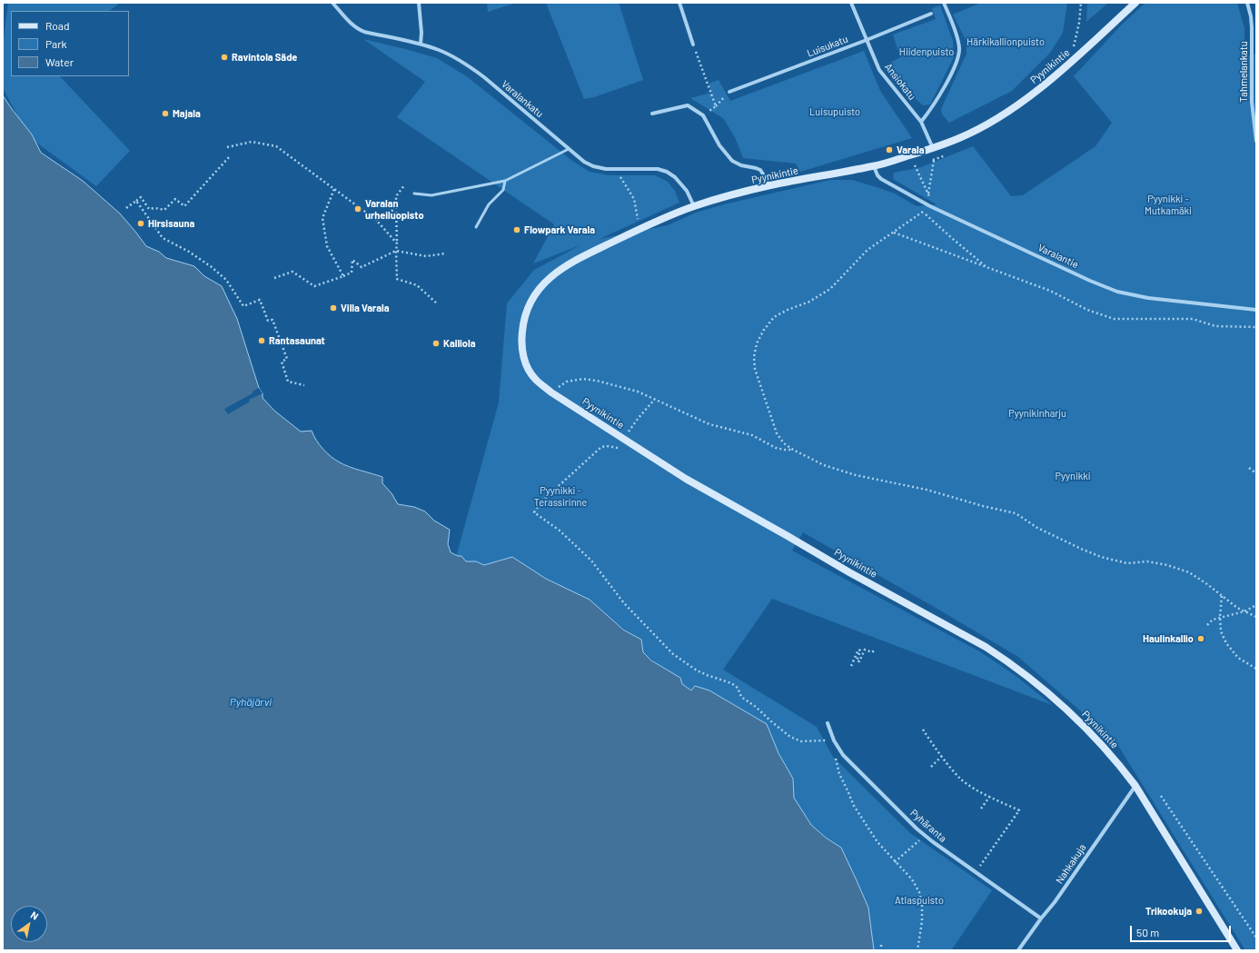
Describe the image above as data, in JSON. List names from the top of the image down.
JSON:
{
  "streets": {
    "street": [
      "Luisukatu",
      "Pyynikintie",
      "Tahmelankatu",
      "Ansiokatu",
      "Varalankatu",
      "Varalantie",
      "Pyhäranta",
      "Nahkakuja"
    ]
  },
  "crossings": [
    ["Luisukatu", "Ansiokatu"],
    ["Pyynikintie", "Ansiokatu"],
    ["Pyynikintie", "Varalankatu"],
    ["Pyynikintie", "Varalantie"],
    ["Pyynikintie", "Nahkakuja"],
    ["Pyhäranta", "Nahkakuja"]
  ],
  "water": ["Pyhäjärvi"],
  "parks": [
    "Härkikallionpuisto",
    "Hiidenpuisto",
    "Luisupuisto",
    "Pyynikki - Mutkamäki",
    "Pyynikinharju",
    "Pyynikki",
    "Pyynikki - Terassirinne",
    "Atlaspuisto"
  ],
  "places": [
    "Ravintola Säde",
    "Majala",
    "Varala",
    "Varalan urheiluopisto",
    "Hirsisauna",
    "Flowpark Varala",
    "Villa Varala",
    "Rantasaunat",
    "Kalliola",
    "Haulinkallio",
    "Trikookuja"
  ],
  "legend": ["Road", "Park", "Water"],
  "scale_bar": "50 m",
  "north": "top right"
}
